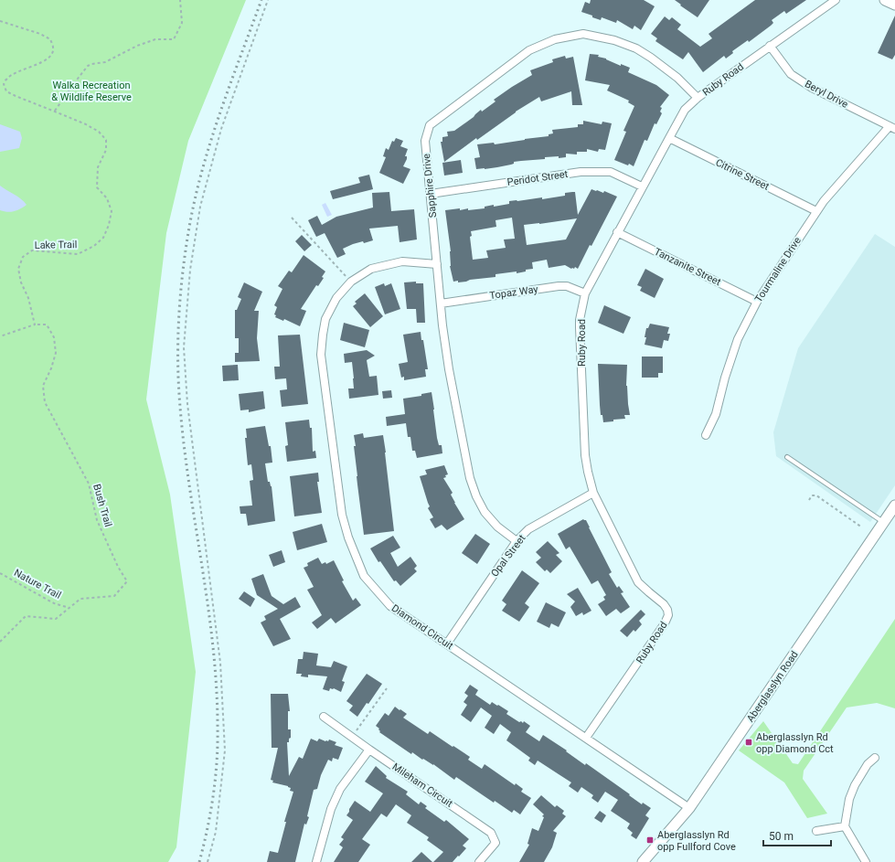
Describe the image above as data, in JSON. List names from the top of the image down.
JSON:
{
  "streets": {
    "main road": ["Aberglasslyn Road"],
    "street": [
      "Ruby Road",
      "Beryl Drive",
      "Citrine Street",
      "Peridot Street",
      "Sapphire Drive",
      "Tanzanite Street",
      "Tourmaline Drive",
      "Topaz Way",
      "Opal Street",
      "Diamond Circuit",
      "Mileham Circuit"
    ],
    "path": ["Lake Trail", "Bush Trail", "Nature Trail"]
  },
  "crossings": [
    ["Ruby Road", "Beryl Drive"],
    ["Ruby Road", "Citrine Street"],
    ["Ruby Road", "Peridot Street"],
    ["Ruby Road", "Sapphire Drive"],
    ["Ruby Road", "Tanzanite Street"],
    ["Ruby Road", "Topaz Way"],
    ["Ruby Road", "Opal Street"],
    ["Ruby Road", "Diamond Circuit"],
    ["Beryl Drive", "Tourmaline Drive"],
    ["Citrine Street", "Tourmaline Drive"],
    ["Peridot Street", "Sapphire Drive"],
    ["Sapphire Drive", "Topaz Way"],
    ["Sapphire Drive", "Opal Street"],
    ["Sapphire Drive", "Diamond Circuit"],
    ["Lake Trail", "Bush Trail"],
    ["Tanzanite Street", "Tourmaline Drive"],
    ["Bush Trail", "Nature Trail"],
    ["Opal Street", "Diamond Circuit"],
    ["Diamond Circuit", "Aberglasslyn Road"]
  ],
  "parks": ["Walka Recreation & Wildlife Reserve"],
  "places": {
    "transit": ["Aberglasslyn Rd opp Diamond Cct", "Aberglasslyn Rd opp Fullford Cove"]
  },
  "scale_bar": "50 m"
}
